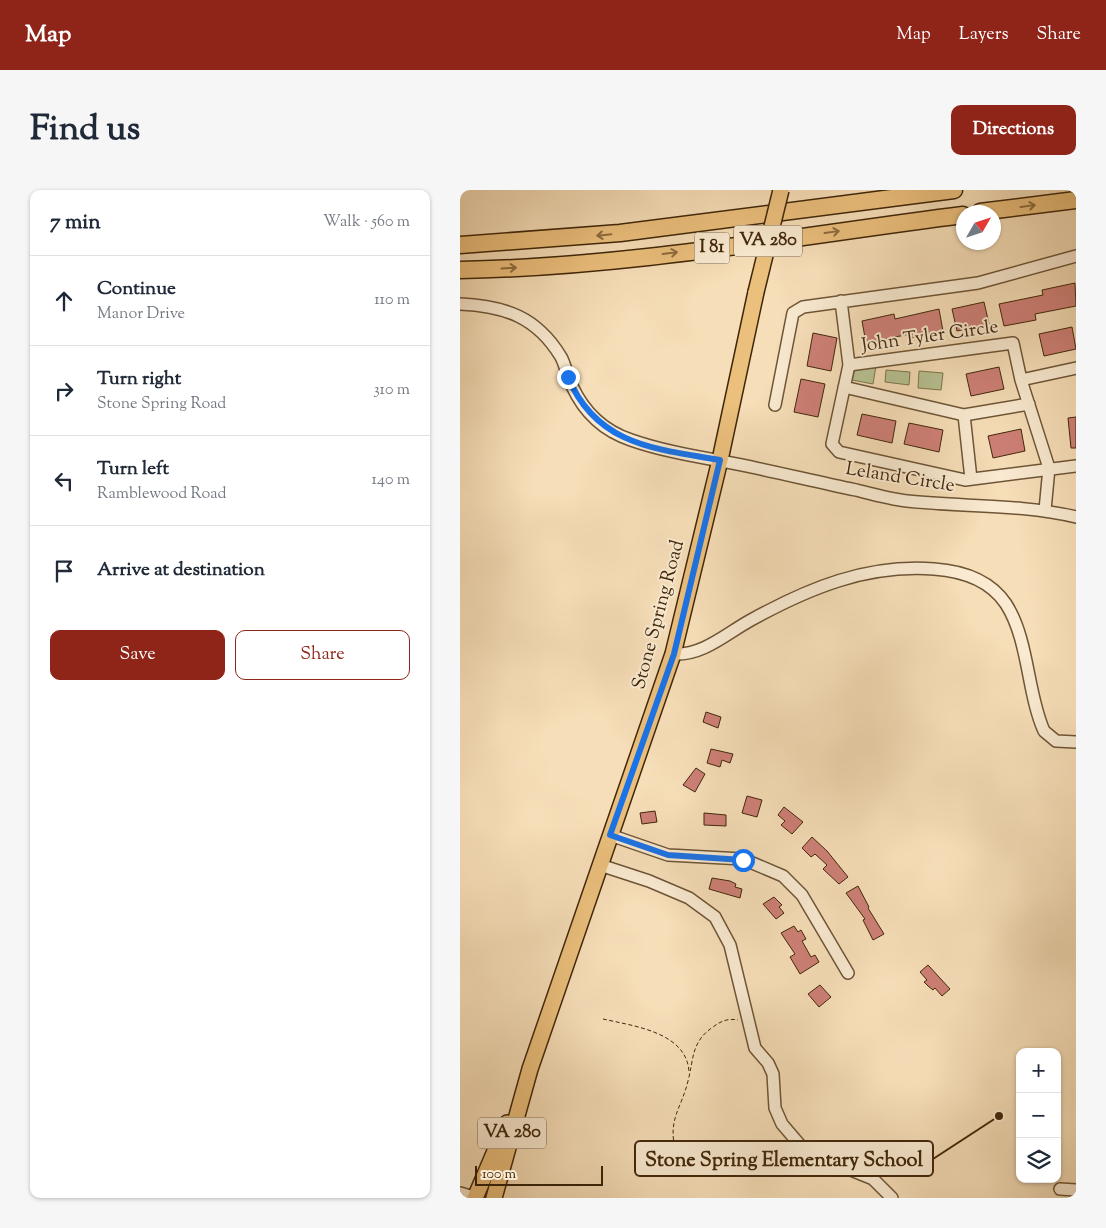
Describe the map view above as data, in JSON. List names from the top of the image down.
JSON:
{
  "streets": {
    "highway": ["I 81"],
    "main road": ["VA 280", "Stone Spring Road"],
    "street": ["John Tyler Circle", "Leland Circle"]
  },
  "crossings": [
    ["John Tyler Circle", "Leland Circle"],
    ["Leland Circle", "Stone Spring Road"]
  ],
  "places": ["Stone Spring Elementary School"],
  "scale_bar": "100 m",
  "north": "top right",
  "page": {
    "header": "Map",
    "nav": ["Map", "Layers", "Share"],
    "title": "Find us",
    "buttons": [
      "Directions",
      ["Save", "Share"]
    ],
    "heading": ["7 min", "Walk · 560 m"],
    "list": [
      ["Continue", "Manor Drive", "110 m"],
      ["Turn right", "Stone Spring Road", "310 m"],
      ["Turn left", "Ramblewood Road", "140 m"],
      "Arrive at destination"
    ],
    "map_buttons": ["+", "−"],
    "scale": "100 m"
  }
}
